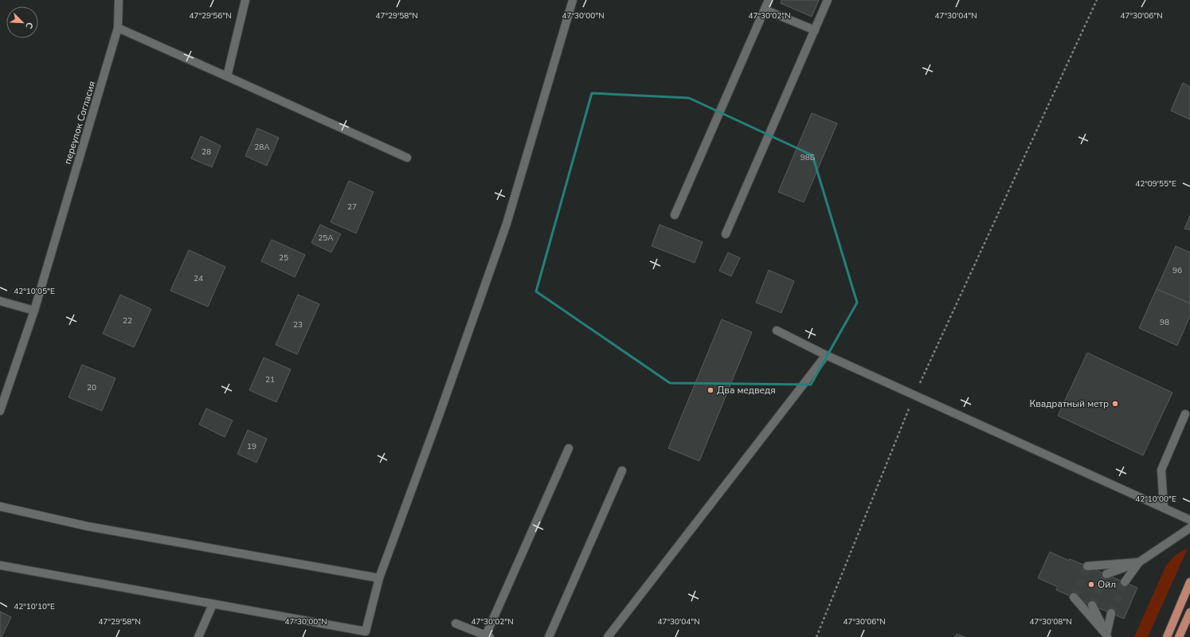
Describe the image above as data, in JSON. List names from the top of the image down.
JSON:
{
  "streets": {
    "street": ["переулок Согласия"]
  },
  "places": ["Два медведя", "Квадратный метр", "Ойл"],
  "house_numbers": [
    "28А",
    "28",
    "98Б",
    "27",
    "25А",
    "25",
    "96",
    "24",
    "22",
    "98",
    "23",
    "21",
    "20",
    "19"
  ],
  "north": "bottom right",
  "coordinates": [
    "47°29'56\"N",
    "47°29'58\"N",
    "47°30'00\"N",
    "47°30'02\"N",
    "47°30'04\"N",
    "47°30'06\"N",
    "42°09'55\"E",
    "42°10'05\"E",
    "42°10'00\"E",
    "42°10'10\"E",
    "47°30'08\"N"
  ]
}
